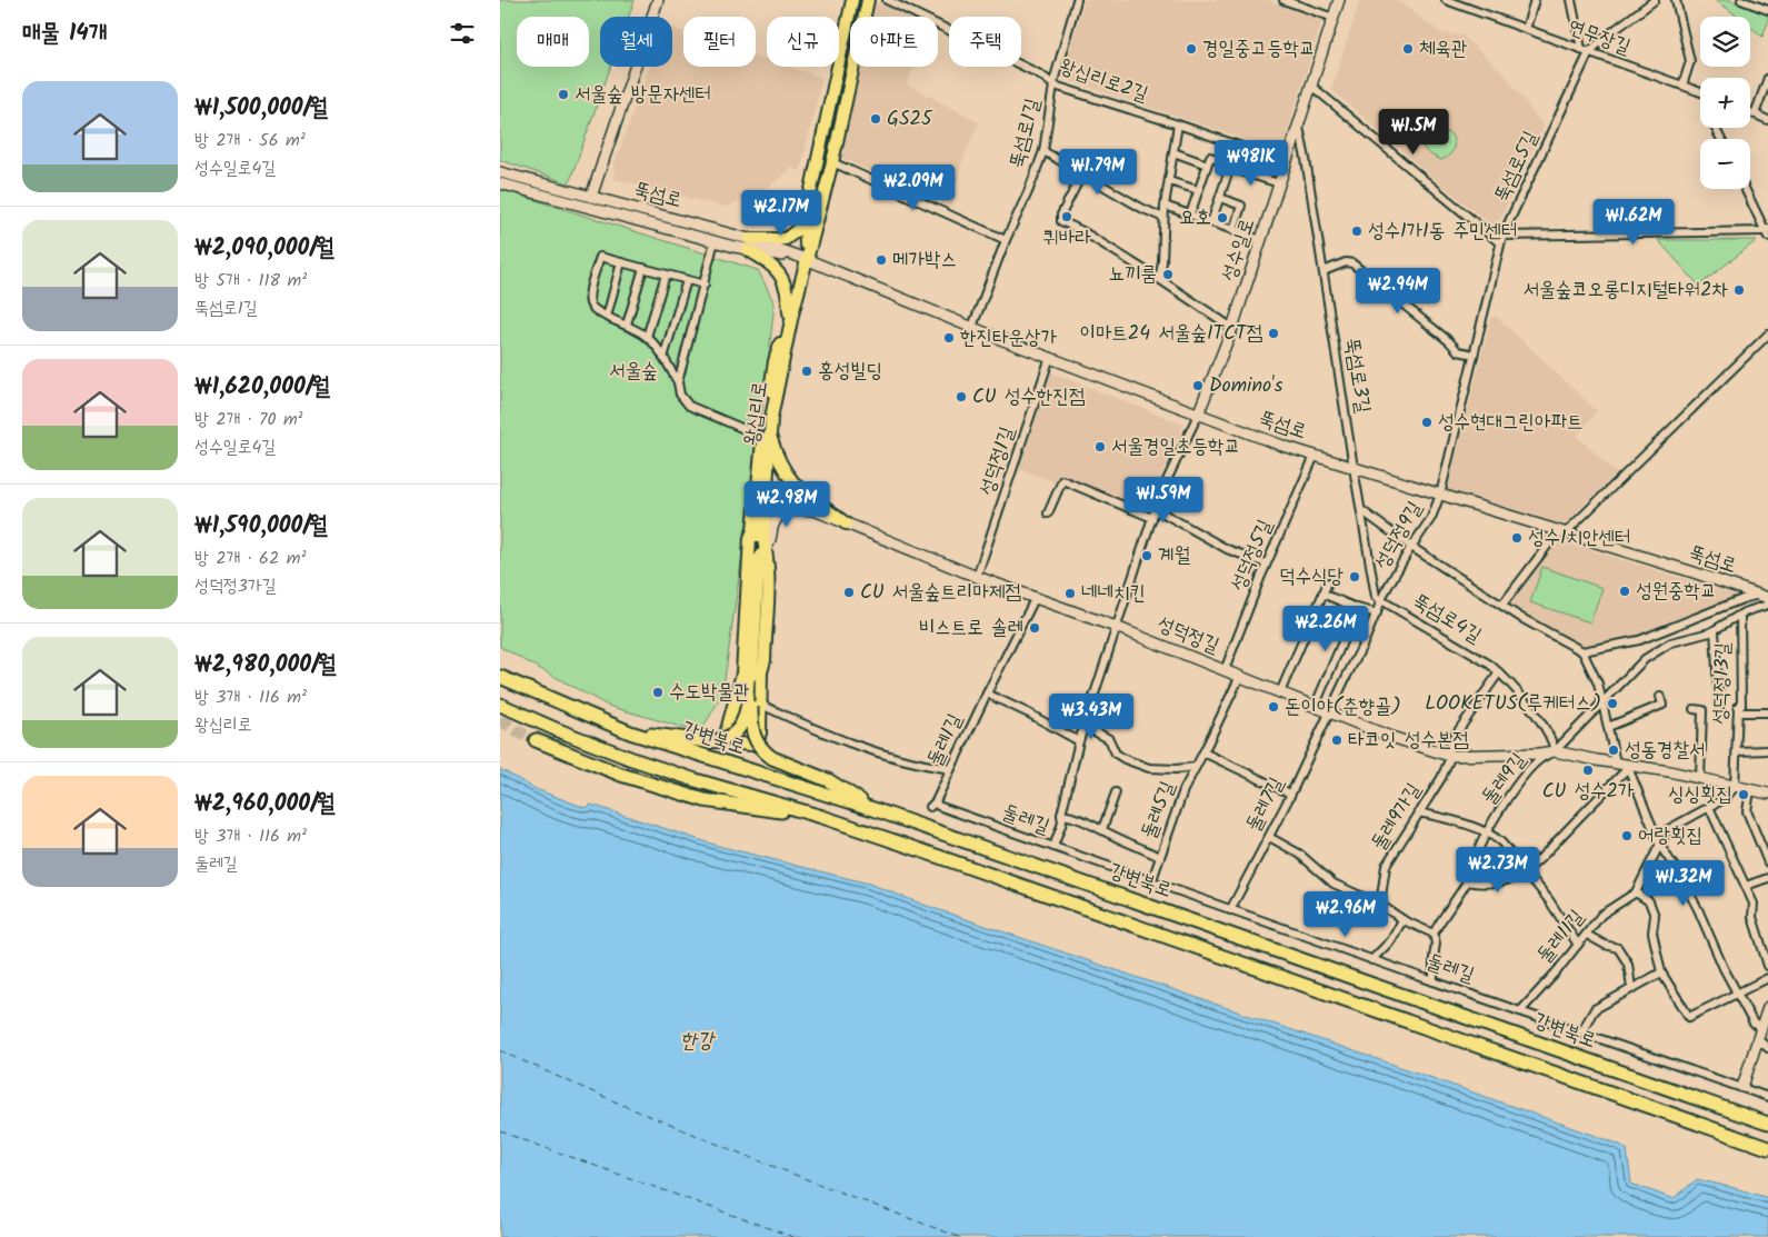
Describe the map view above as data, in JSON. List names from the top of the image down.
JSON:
{
  "streets": {
    "highway": ["강변북로"],
    "main road": ["왕십리로"],
    "street": [
      "연무장길",
      "왕십리로2길",
      "뚝섬로1길",
      "뚝섬로5길",
      "뚝섬로",
      "성수일로",
      "뚝섬로3길",
      "성덕정1길",
      "성덕정9길",
      "성덕정5길",
      "뚝섬로4길",
      "성덕정길",
      "성덕정13길",
      "둘레1길",
      "둘레9길",
      "둘레7길",
      "둘레5길",
      "둘레9가길",
      "둘레길",
      "둘레11길"
    ]
  },
  "crossings": [
    ["연무장길", "뚝섬로5길"],
    ["왕십리로2길", "뚝섬로1길"],
    ["왕십리로2길", "성수일로"],
    ["뚝섬로1길", "뚝섬로"],
    ["뚝섬로5길", "뚝섬로"],
    ["뚝섬로5길", "성덕정9길"],
    ["뚝섬로", "성수일로"],
    ["뚝섬로", "뚝섬로3길"],
    ["뚝섬로", "왕십리로"],
    ["뚝섬로", "성덕정1길"],
    ["뚝섬로", "성덕정9길"],
    ["뚝섬로", "성덕정5길"],
    ["뚝섬로", "뚝섬로4길"],
    ["성수일로", "뚝섬로3길"],
    ["뚝섬로3길", "뚝섬로4길"],
    ["왕십리로", "성덕정길"],
    ["성덕정1길", "성덕정길"],
    ["성덕정9길", "뚝섬로4길"],
    ["성덕정9길", "성덕정길"],
    ["성덕정9길", "둘레7길"],
    ["성덕정5길", "성덕정길"],
    ["뚝섬로4길", "성덕정길"],
    ["뚝섬로4길", "둘레9길"],
    ["뚝섬로4길", "둘레9가길"],
    ["성덕정길", "성덕정13길"],
    ["성덕정길", "둘레1길"],
    ["성덕정길", "둘레9길"],
    ["성덕정길", "둘레7길"],
    ["성덕정길", "둘레5길"],
    ["성덕정길", "둘레9가길"],
    ["성덕정길", "둘레11길"],
    ["성덕정13길", "둘레9길"],
    ["성덕정13길", "둘레11길"],
    ["둘레1길", "둘레길"],
    ["둘레9길", "둘레9가길"],
    ["둘레9길", "둘레길"],
    ["둘레9길", "둘레11길"],
    ["둘레7길", "둘레길"],
    ["둘레5길", "둘레길"],
    ["둘레길", "둘레11길"]
  ],
  "water": ["한강"],
  "parks": ["서울숲"],
  "places": [
    "경일중고등학교",
    "체육관",
    "서울숲 방문자센터",
    "GS25",
    "퀴바라",
    "요호",
    "성수1가1동 주민센터",
    "메가박스",
    "뇨끼룸",
    "서울숲코오롱디지털타워2차",
    "이마트24 서울숲ITCT점",
    "한진타운상가",
    "홍성빌딩",
    "Domino's",
    "CU 성수한진점",
    "성수현대그린아파트",
    "서울경일초등학교",
    "성수1치안센터",
    "계월",
    "덕수식당",
    "성원중학교",
    "CU 서울숲트리마제점",
    "네네치킨",
    "비스트로 솔레",
    "수도박물관",
    "LOOKETUS(루케터스)",
    "돈이야(춘향골)",
    "타코잇 성수본점",
    "성동경찰서",
    "CU 성수2가",
    "싱싱횟집",
    "어랑횟집"
  ],
  "page": {
    "heading": "매물 14개",
    "map_buttons": ["+", "−"],
    "chip": [
      "매매",
      "월세",
      "필터",
      "신규",
      "아파트",
      "주택"
    ],
    "list": [
      {
        "name": "₩1,500,000/월",
        "note": "방 2개 · 56 m² · 성수일로4길"
      },
      {
        "name": "₩2,090,000/월",
        "note": "방 5개 · 118 m² · 뚝섬로1길"
      },
      {
        "name": "₩1,620,000/월",
        "note": "방 2개 · 70 m² · 성수일로4길"
      },
      {
        "name": "₩1,590,000/월",
        "note": "방 2개 · 62 m² · 성덕정3가길"
      },
      {
        "name": "₩2,980,000/월",
        "note": "방 3개 · 116 m² · 왕십리로"
      },
      {
        "name": "₩2,960,000/월",
        "note": "방 3개 · 116 m² · 둘레길"
      }
    ],
    "price": [
      "₩1.5M",
      "₩981K",
      "₩1.79M",
      "₩2.09M",
      "₩2.17M",
      "₩1.62M",
      "₩2.94M",
      "₩1.59M",
      "₩2.98M",
      "₩2.26M",
      "₩3.43M",
      "₩2.73M",
      "₩1.32M",
      "₩2.96M"
    ]
  }
}
